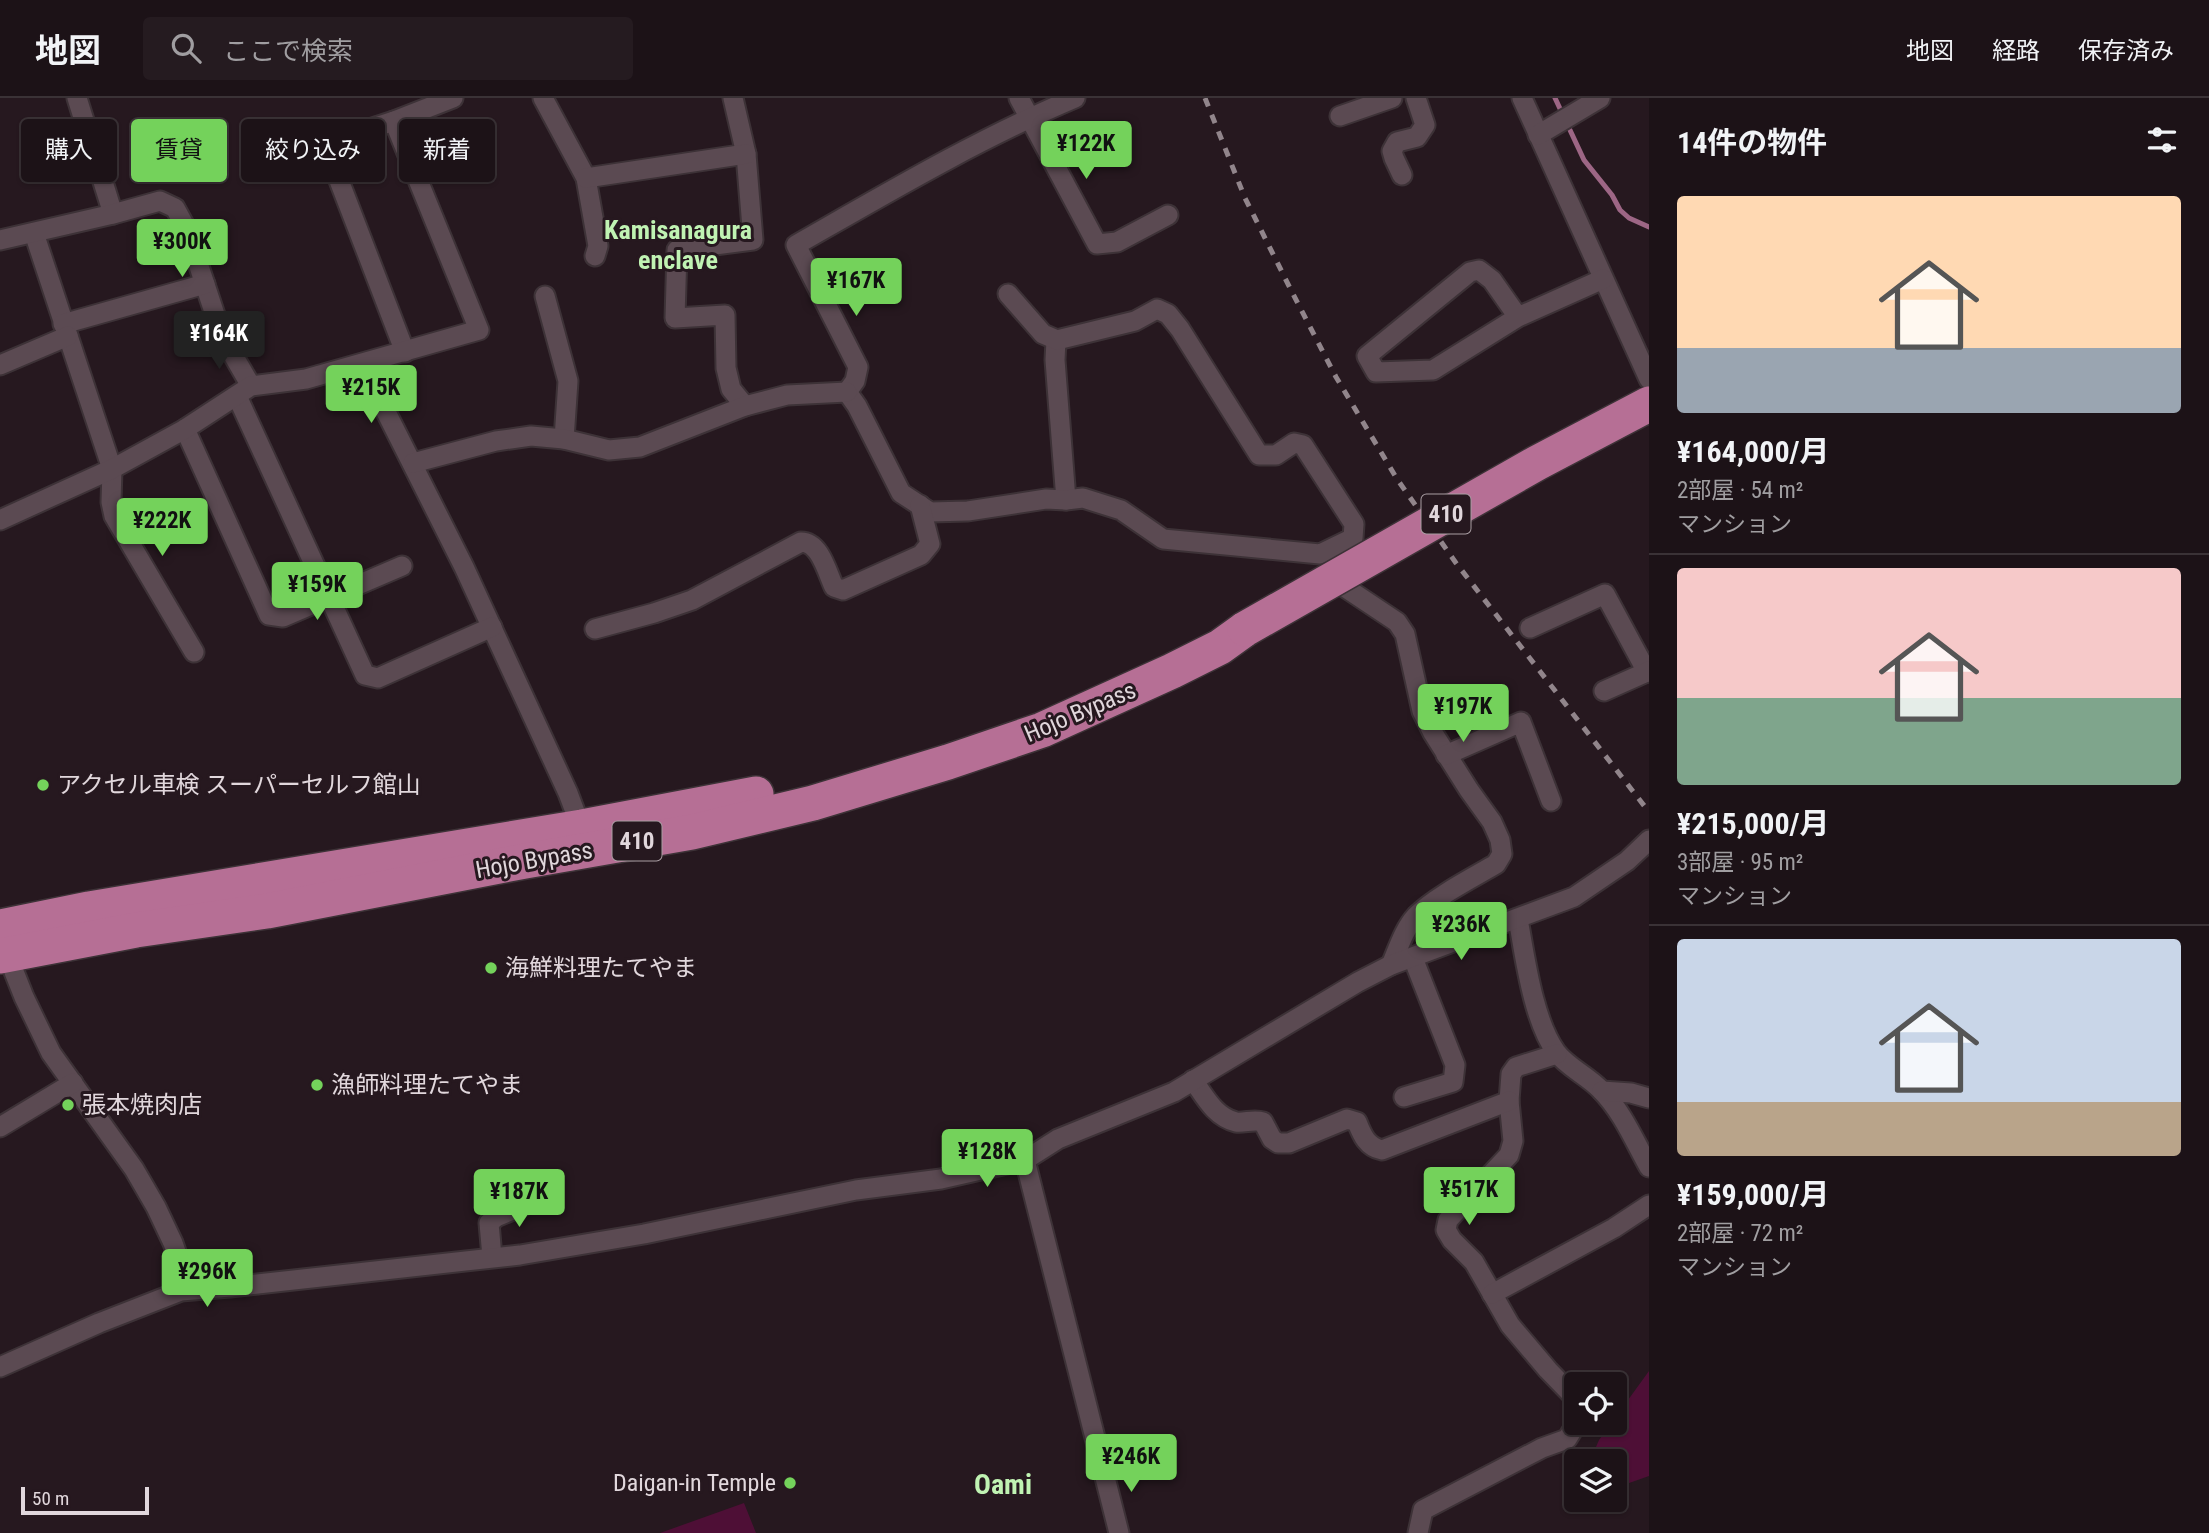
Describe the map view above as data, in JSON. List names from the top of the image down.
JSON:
{
  "streets": {
    "highway": ["410", "Hojo Bypass"]
  },
  "districts": ["Kamisanagura enclave", "Oami"],
  "places": [
    "アクセル車検 スーパーセルフ館山",
    "海鮮料理たてやま",
    "漁師料理たてやま",
    "張本焼肉店",
    "Daigan-in Temple"
  ],
  "scale_bar": "50 m",
  "page": {
    "header": "地図",
    "search": "ここで検索",
    "nav": ["地図", "経路", "保存済み"],
    "heading": "14件の物件",
    "chip": [
      "購入",
      "賃貸",
      "絞り込み",
      "新着"
    ],
    "price": [
      "¥122K",
      "¥300K",
      "¥167K",
      "¥164K",
      "¥215K",
      "¥222K",
      "¥159K",
      "¥197K",
      "¥236K",
      "¥128K",
      "¥517K",
      "¥187K",
      "¥296K",
      "¥246K"
    ],
    "list": [
      {
        "name": "¥164,000/月",
        "note": "2部屋 · 54 m² · マンション"
      },
      {
        "name": "¥215,000/月",
        "note": "3部屋 · 95 m² · マンション"
      },
      {
        "name": "¥159,000/月",
        "note": "2部屋 · 72 m² · マンション"
      }
    ],
    "scale": "50 m"
  }
}
